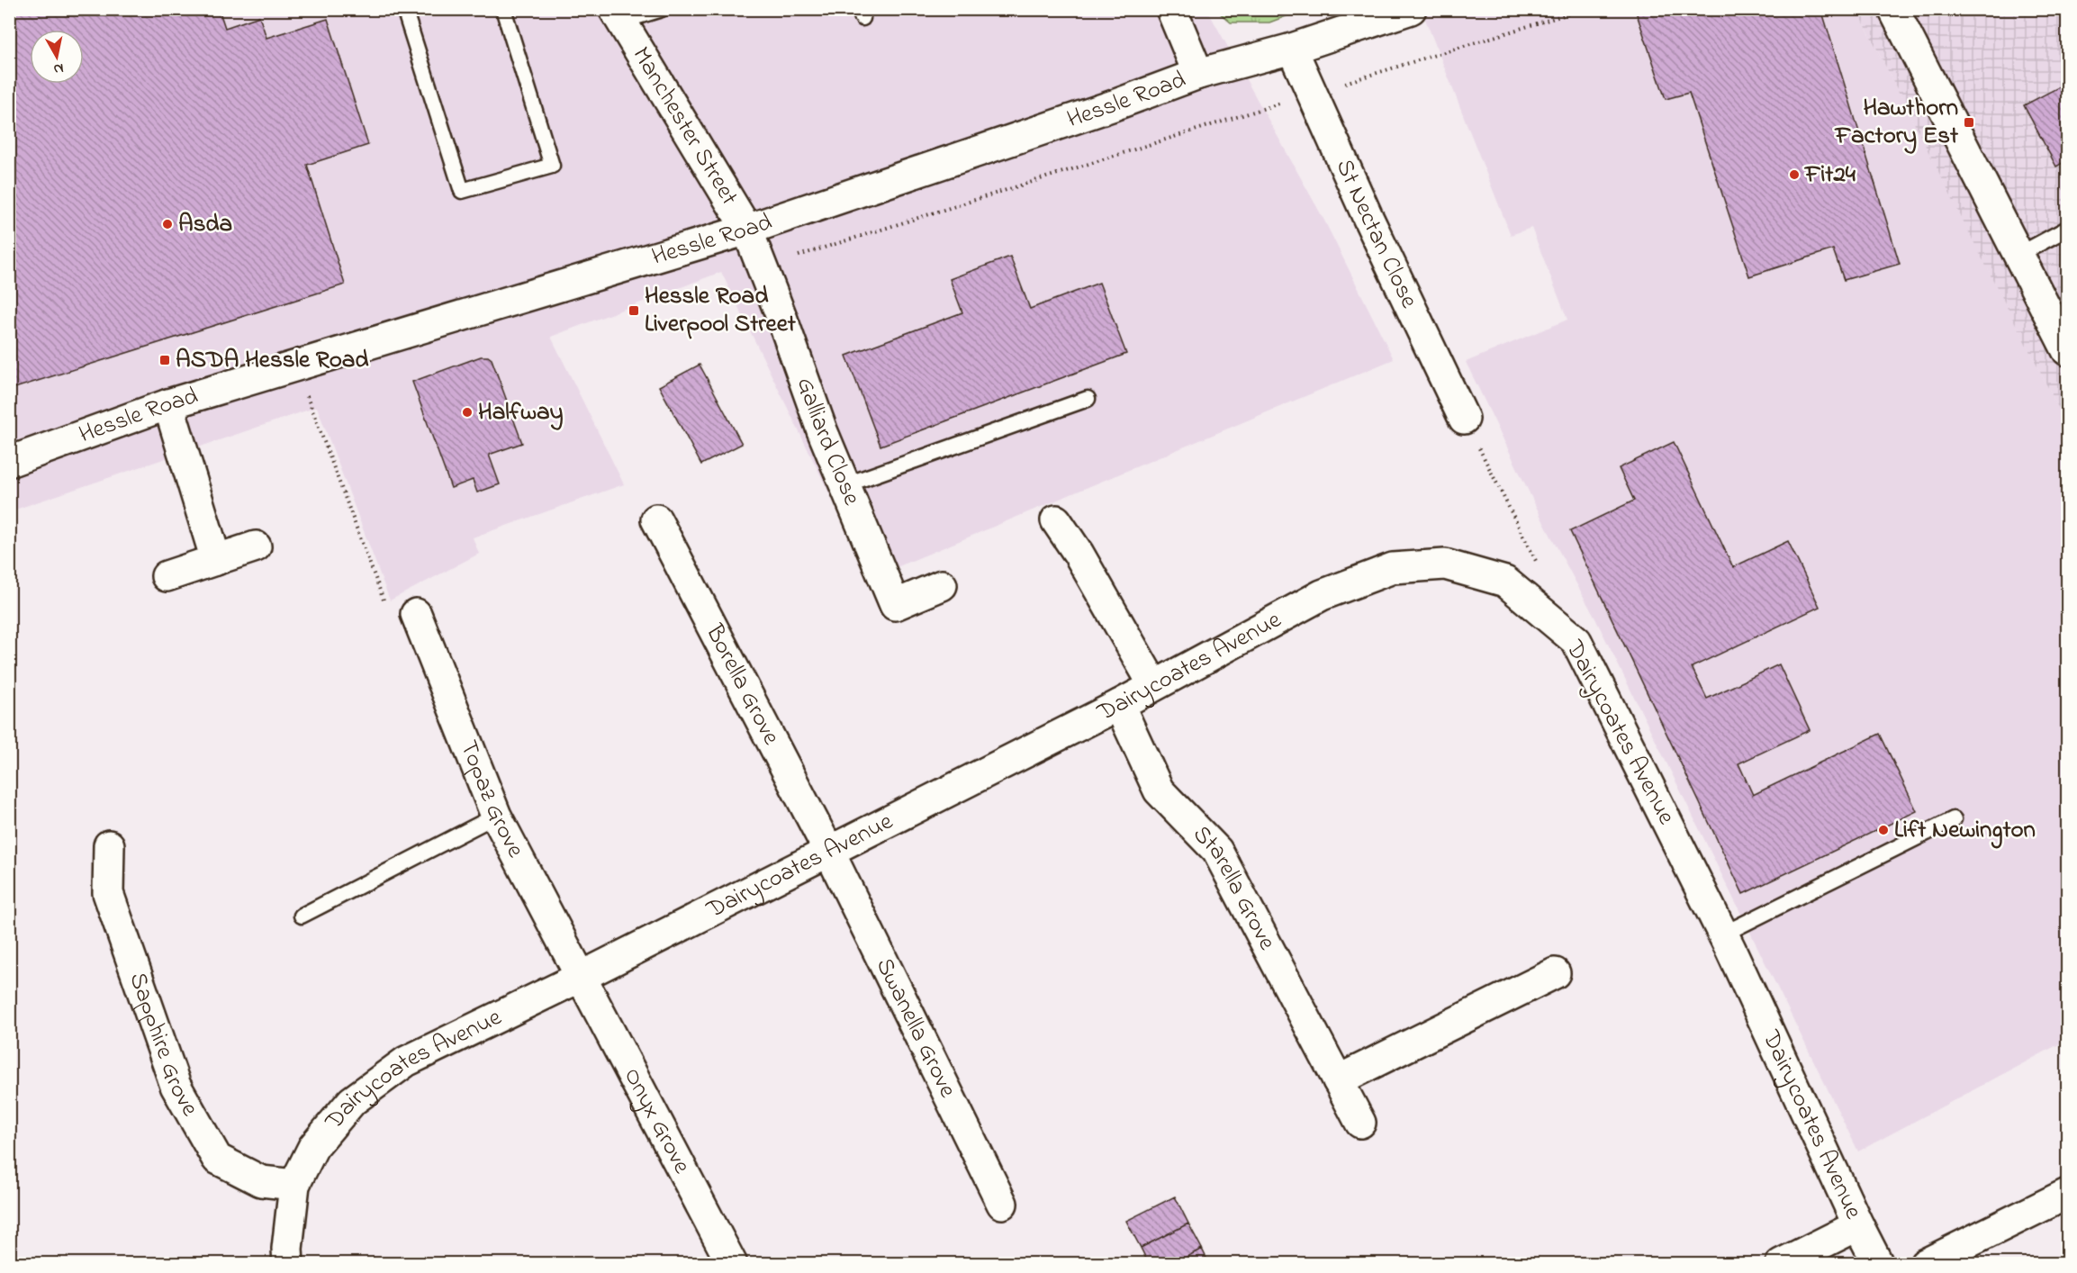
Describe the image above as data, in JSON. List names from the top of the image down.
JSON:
{
  "streets": {
    "street": [
      "Hessle Road",
      "Manchester Street",
      "St Nectan Close",
      "Galliard Close",
      "Dairycoates Avenue",
      "Borella Grove",
      "Topaz Grove",
      "Starella Grove",
      "Swanella Grove",
      "Sapphire Grove",
      "Onyx Grove"
    ]
  },
  "crossings": [
    ["Hessle Road", "Manchester Street"],
    ["Hessle Road", "St Nectan Close"],
    ["Hessle Road", "Galliard Close"],
    ["Manchester Street", "Galliard Close"],
    ["Dairycoates Avenue", "Borella Grove"],
    ["Dairycoates Avenue", "Topaz Grove"],
    ["Dairycoates Avenue", "Starella Grove"],
    ["Dairycoates Avenue", "Swanella Grove"],
    ["Dairycoates Avenue", "Sapphire Grove"],
    ["Dairycoates Avenue", "Onyx Grove"],
    ["Borella Grove", "Swanella Grove"],
    ["Topaz Grove", "Onyx Grove"]
  ],
  "places": {
    "transit": ["Hawthorn Factory Est", "Hessle Road Liverpool Street", "ASDA Hessle Road"],
    "other": [
      "Fit24",
      "Asda",
      "Halfway",
      "Lift Newington"
    ]
  },
  "north": "bottom"
}
